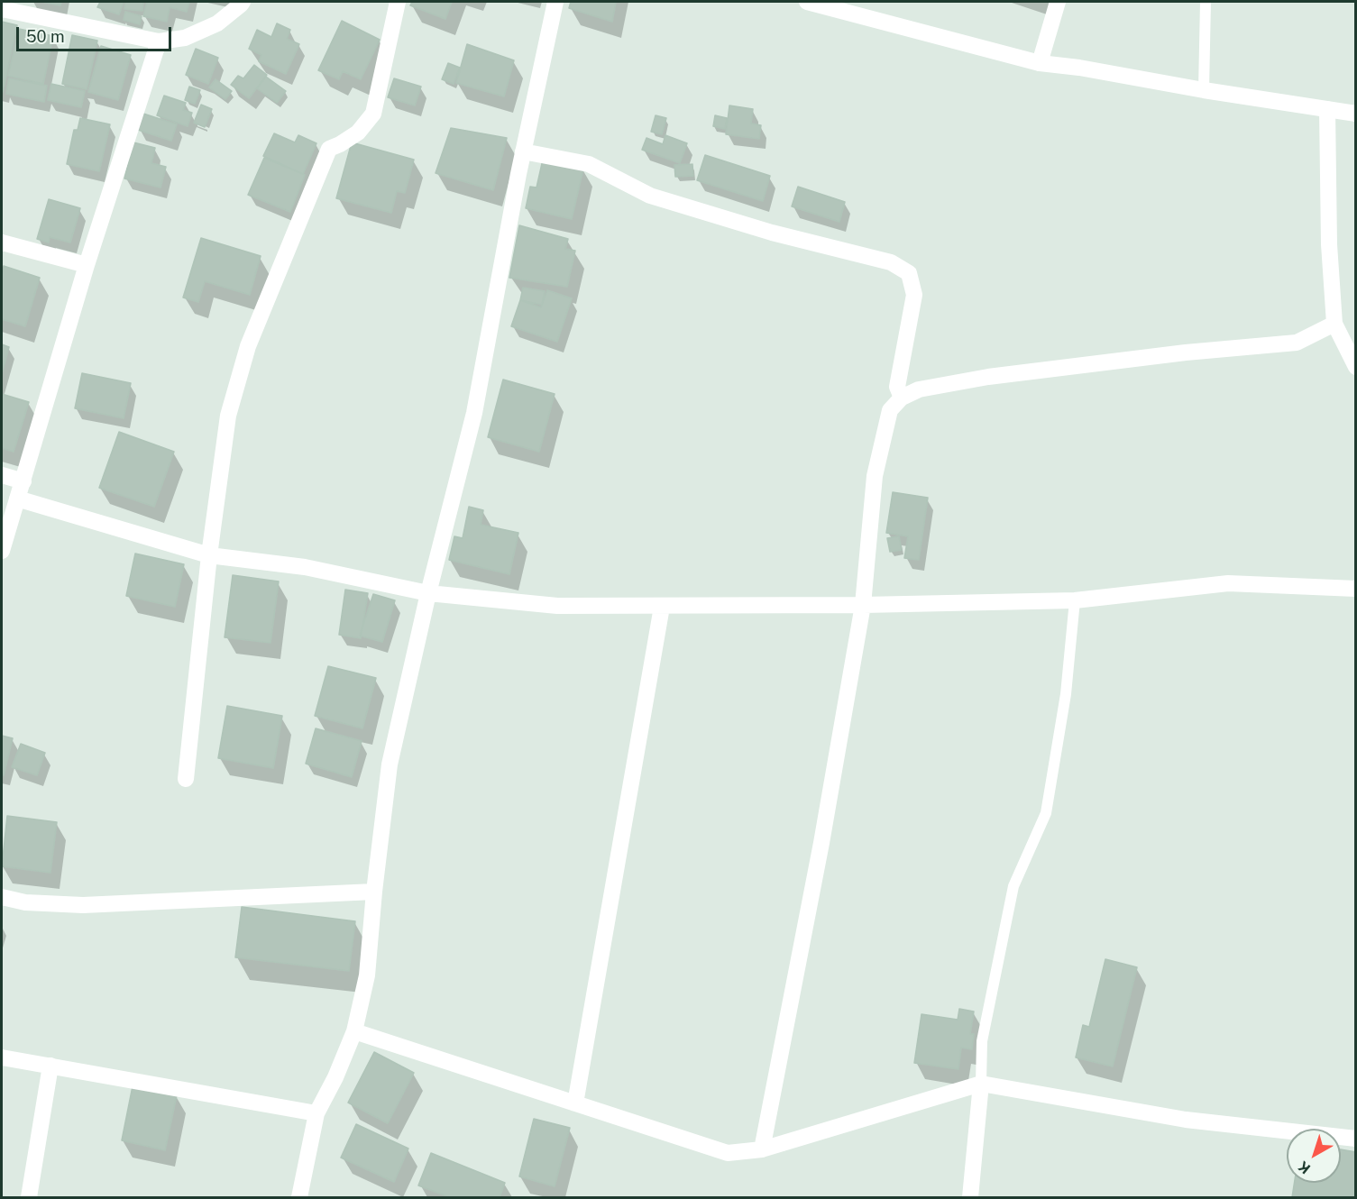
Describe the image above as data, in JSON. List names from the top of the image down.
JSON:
{
  "scale_bar": "50 m",
  "north": "bottom left"
}
